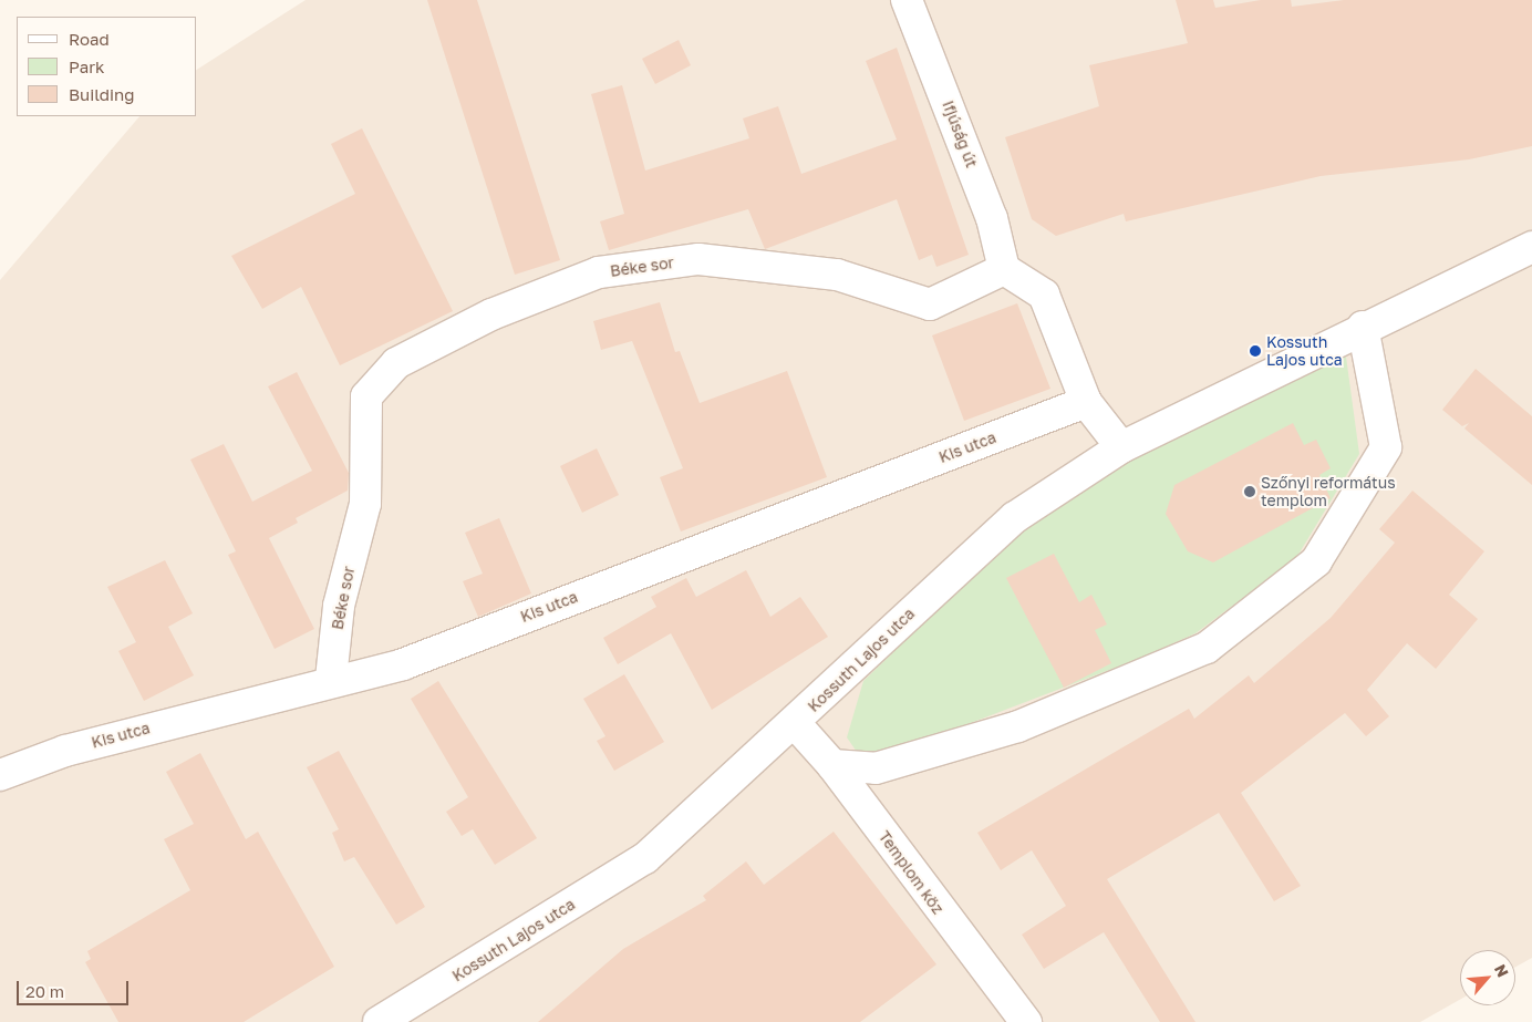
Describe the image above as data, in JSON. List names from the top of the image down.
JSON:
{
  "streets": {
    "street": [
      "Ifjúság út",
      "Béke sor",
      "Kis utca",
      "Kossuth Lajos utca",
      "Templom köz"
    ]
  },
  "crossings": [
    ["Ifjúság út", "Béke sor"],
    ["Béke sor", "Kis utca"],
    ["Kossuth Lajos utca", "Templom köz"]
  ],
  "places": ["Kossuth Lajos utca", "Szőnyi református templom"],
  "legend": ["Road", "Park", "Building"],
  "scale_bar": "20 m",
  "north": "top right"
}
